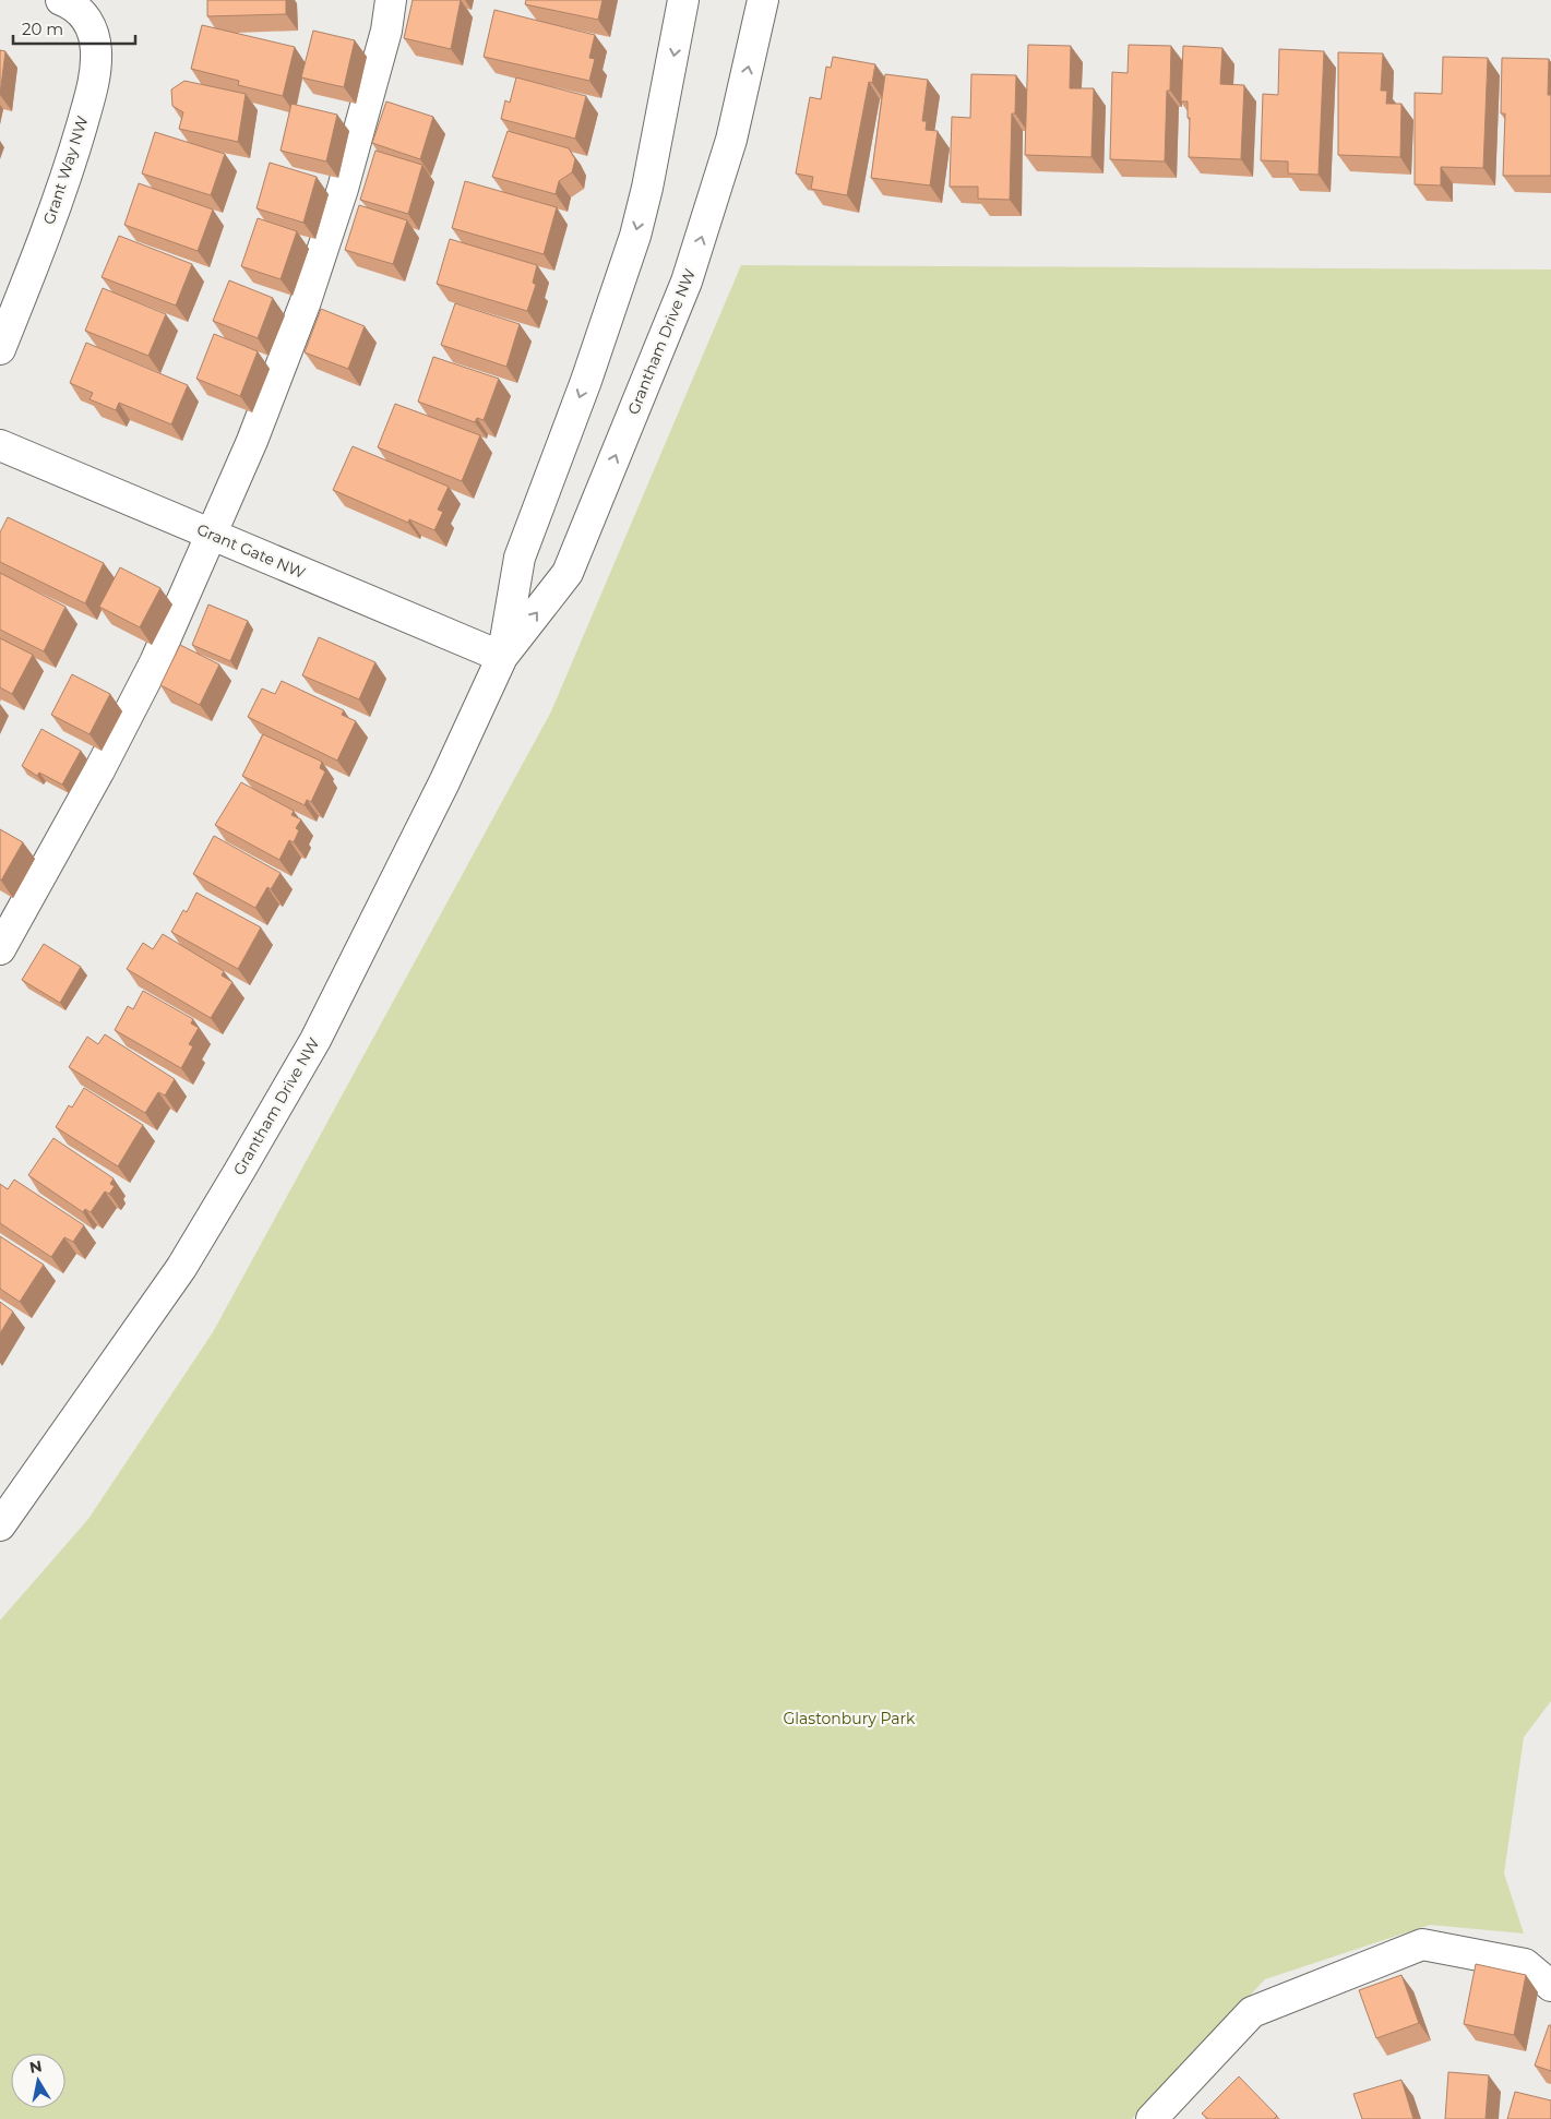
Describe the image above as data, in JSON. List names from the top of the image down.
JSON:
{
  "streets": {
    "street": ["Grant Way NW", "Grantham Drive NW", "Grant Gate NW"]
  },
  "crossings": [
    ["Grantham Drive NW", "Grant Gate NW"]
  ],
  "parks": ["Glastonbury Park"],
  "scale_bar": "20 m",
  "north": "top"
}
